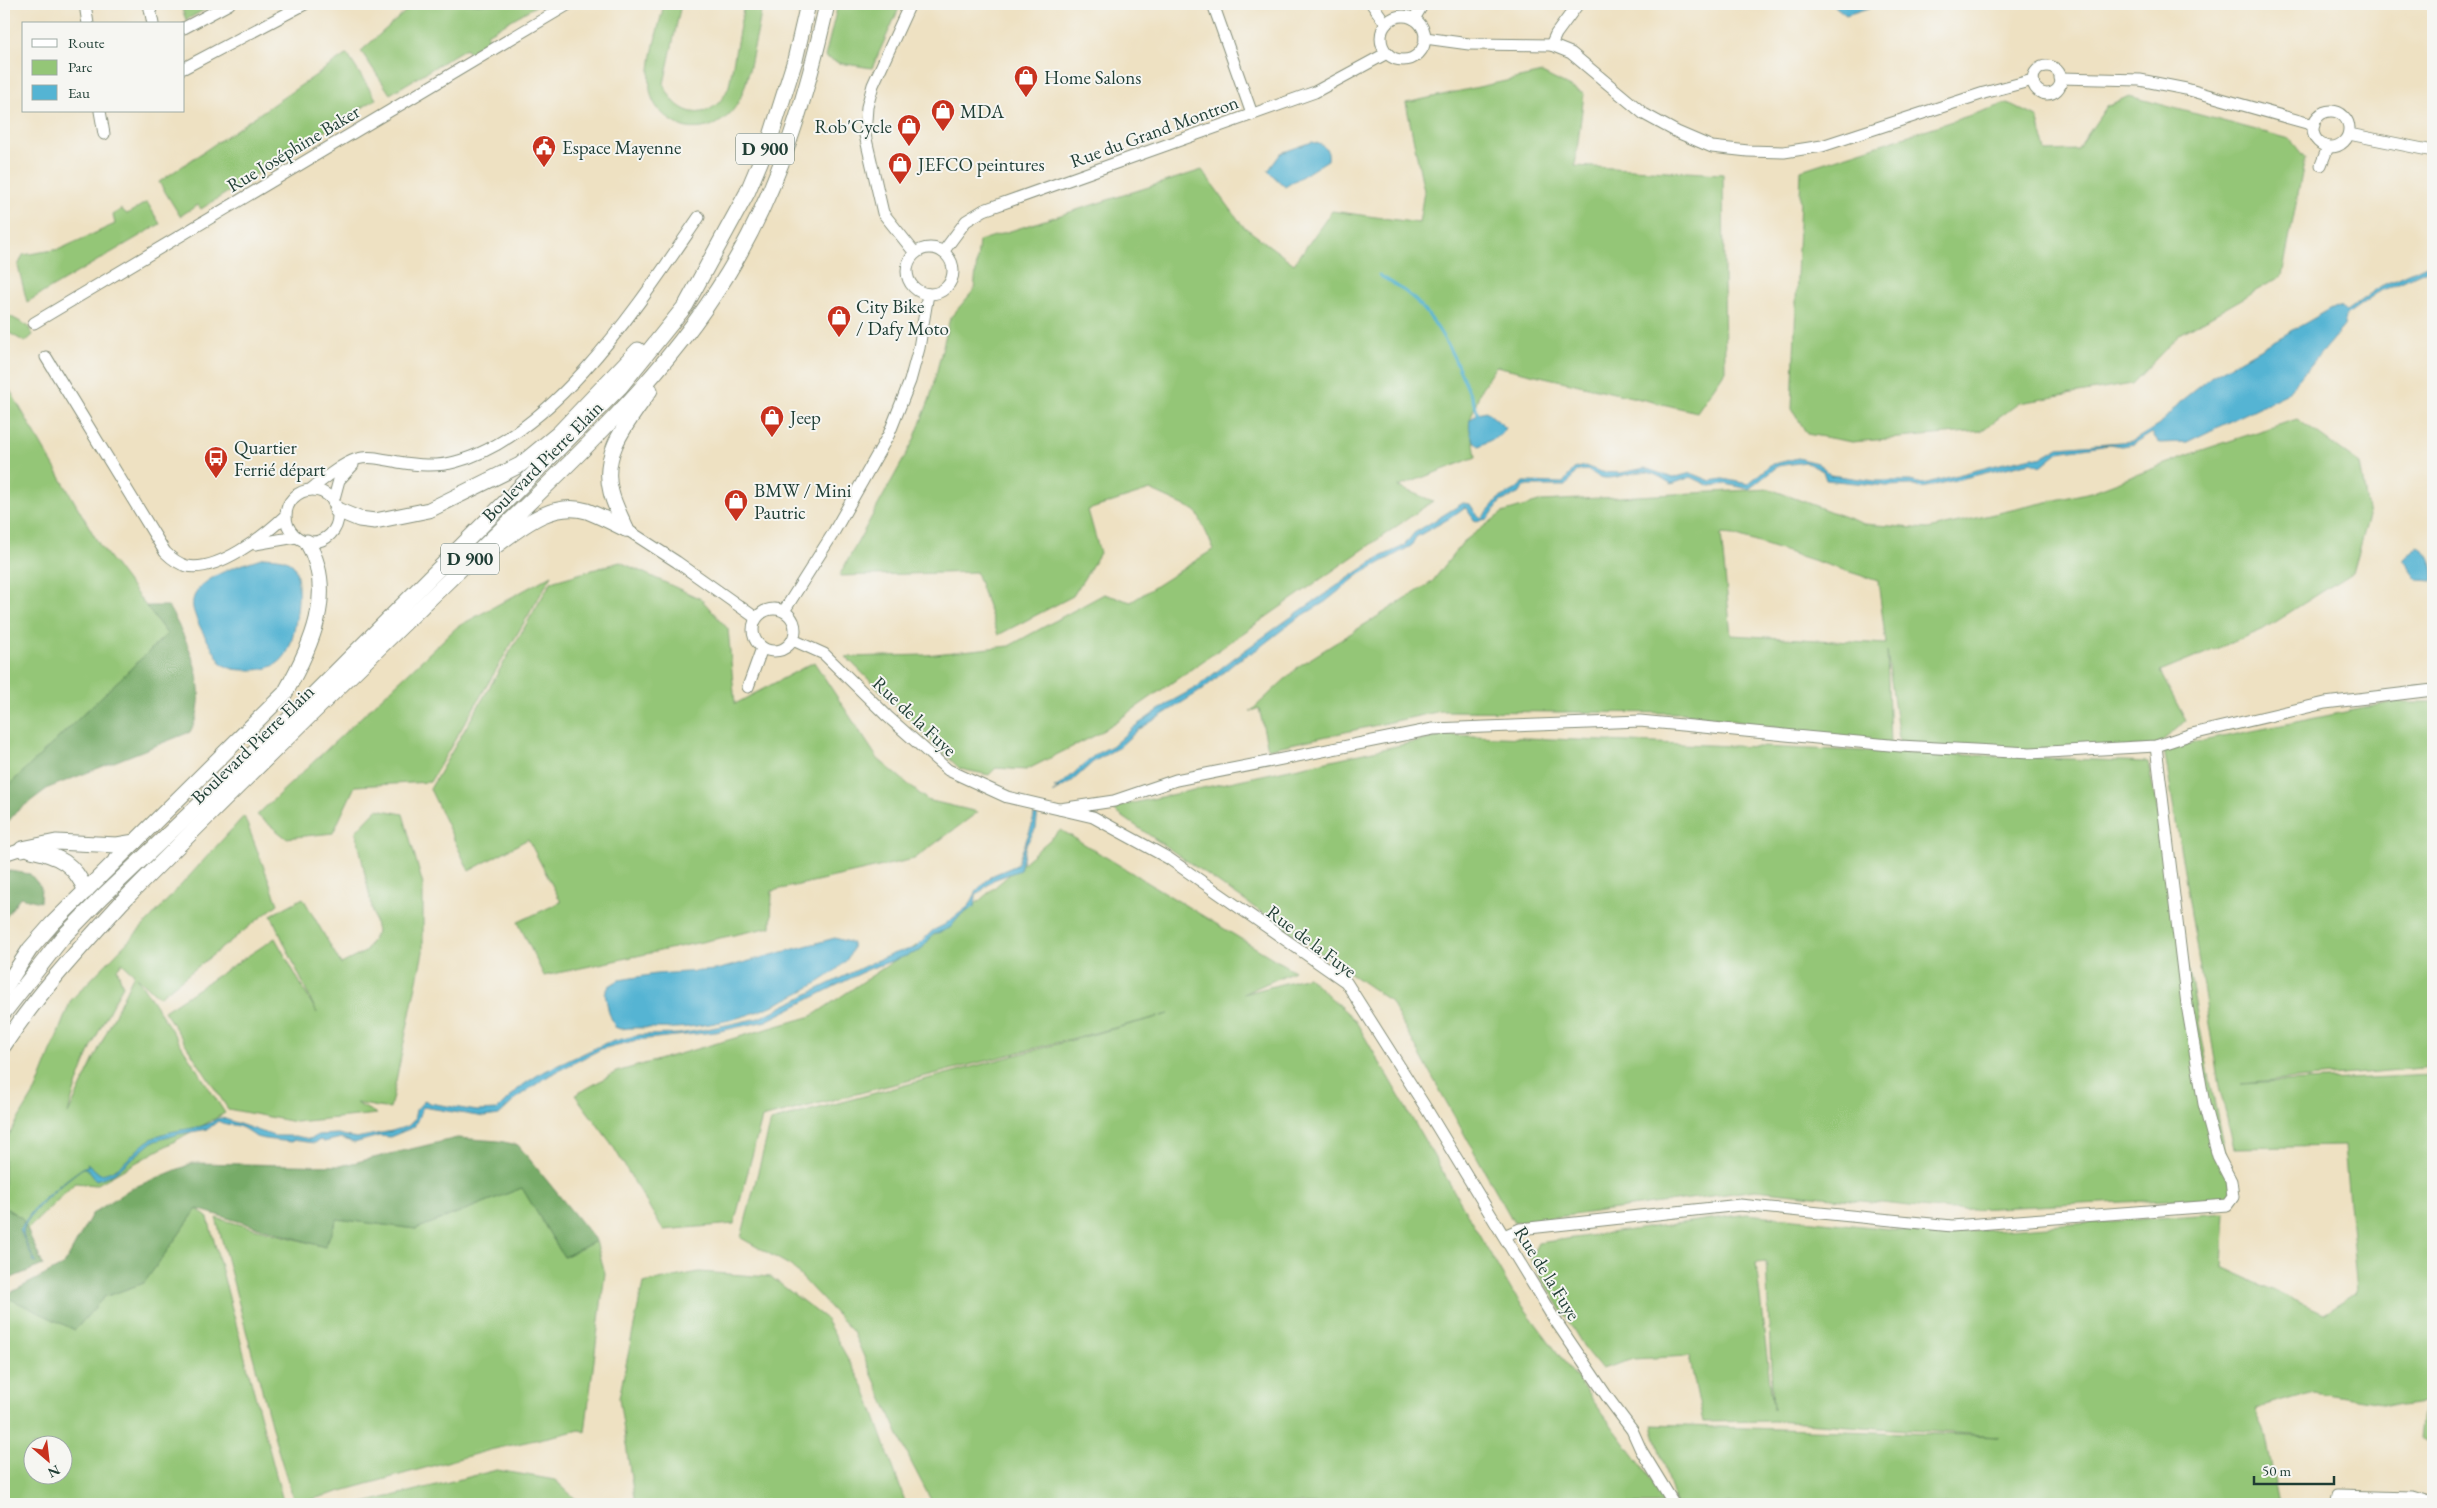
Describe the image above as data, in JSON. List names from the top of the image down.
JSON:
{
  "streets": {
    "main road": ["D 900", "Boulevard Pierre Elain"],
    "street": ["Rue du Grand Montron", "Rue Joséphine Baker", "Rue de la Fuye"]
  },
  "places": {
    "shop": [
      "Home Salons",
      "MDA",
      "Rob'Cycle",
      "JEFCO peintures",
      "City Bike / Dafy Moto",
      "Jeep",
      "BMW / Mini Pautric"
    ],
    "public building": ["Espace Mayenne"],
    "bus stop": ["Quartier Ferrié départ"]
  },
  "legend": ["Route", "Parc", "Eau"],
  "scale_bar": "50 m",
  "north": "bottom right"
}
